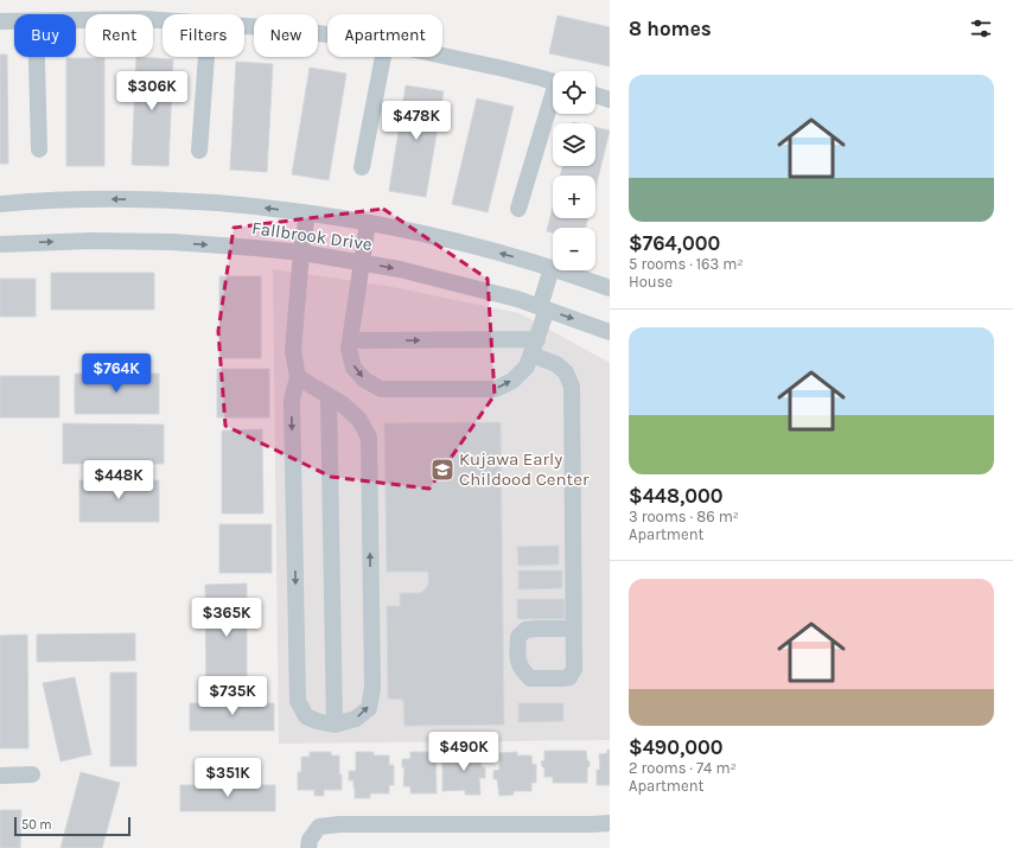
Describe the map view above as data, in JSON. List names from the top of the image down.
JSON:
{
  "streets": {
    "street": ["Fallbrook Drive"]
  },
  "places": {
    "school or university": ["Kujawa Early Childood Center"]
  },
  "scale_bar": "50 m",
  "page": {
    "heading": "8 homes",
    "chip": [
      "Buy",
      "Rent",
      "Filters",
      "New",
      "Apartment"
    ],
    "list": [
      {
        "name": "$764,000",
        "note": "5 rooms · 163 m² · House"
      },
      {
        "name": "$448,000",
        "note": "3 rooms · 86 m² · Apartment"
      },
      {
        "name": "$490,000",
        "note": "2 rooms · 74 m² · Apartment"
      }
    ],
    "map_buttons": ["+", "−"],
    "price": [
      "$306K",
      "$478K",
      "$764K",
      "$448K",
      "$365K",
      "$735K",
      "$490K",
      "$351K"
    ],
    "scale": "50 m"
  }
}
